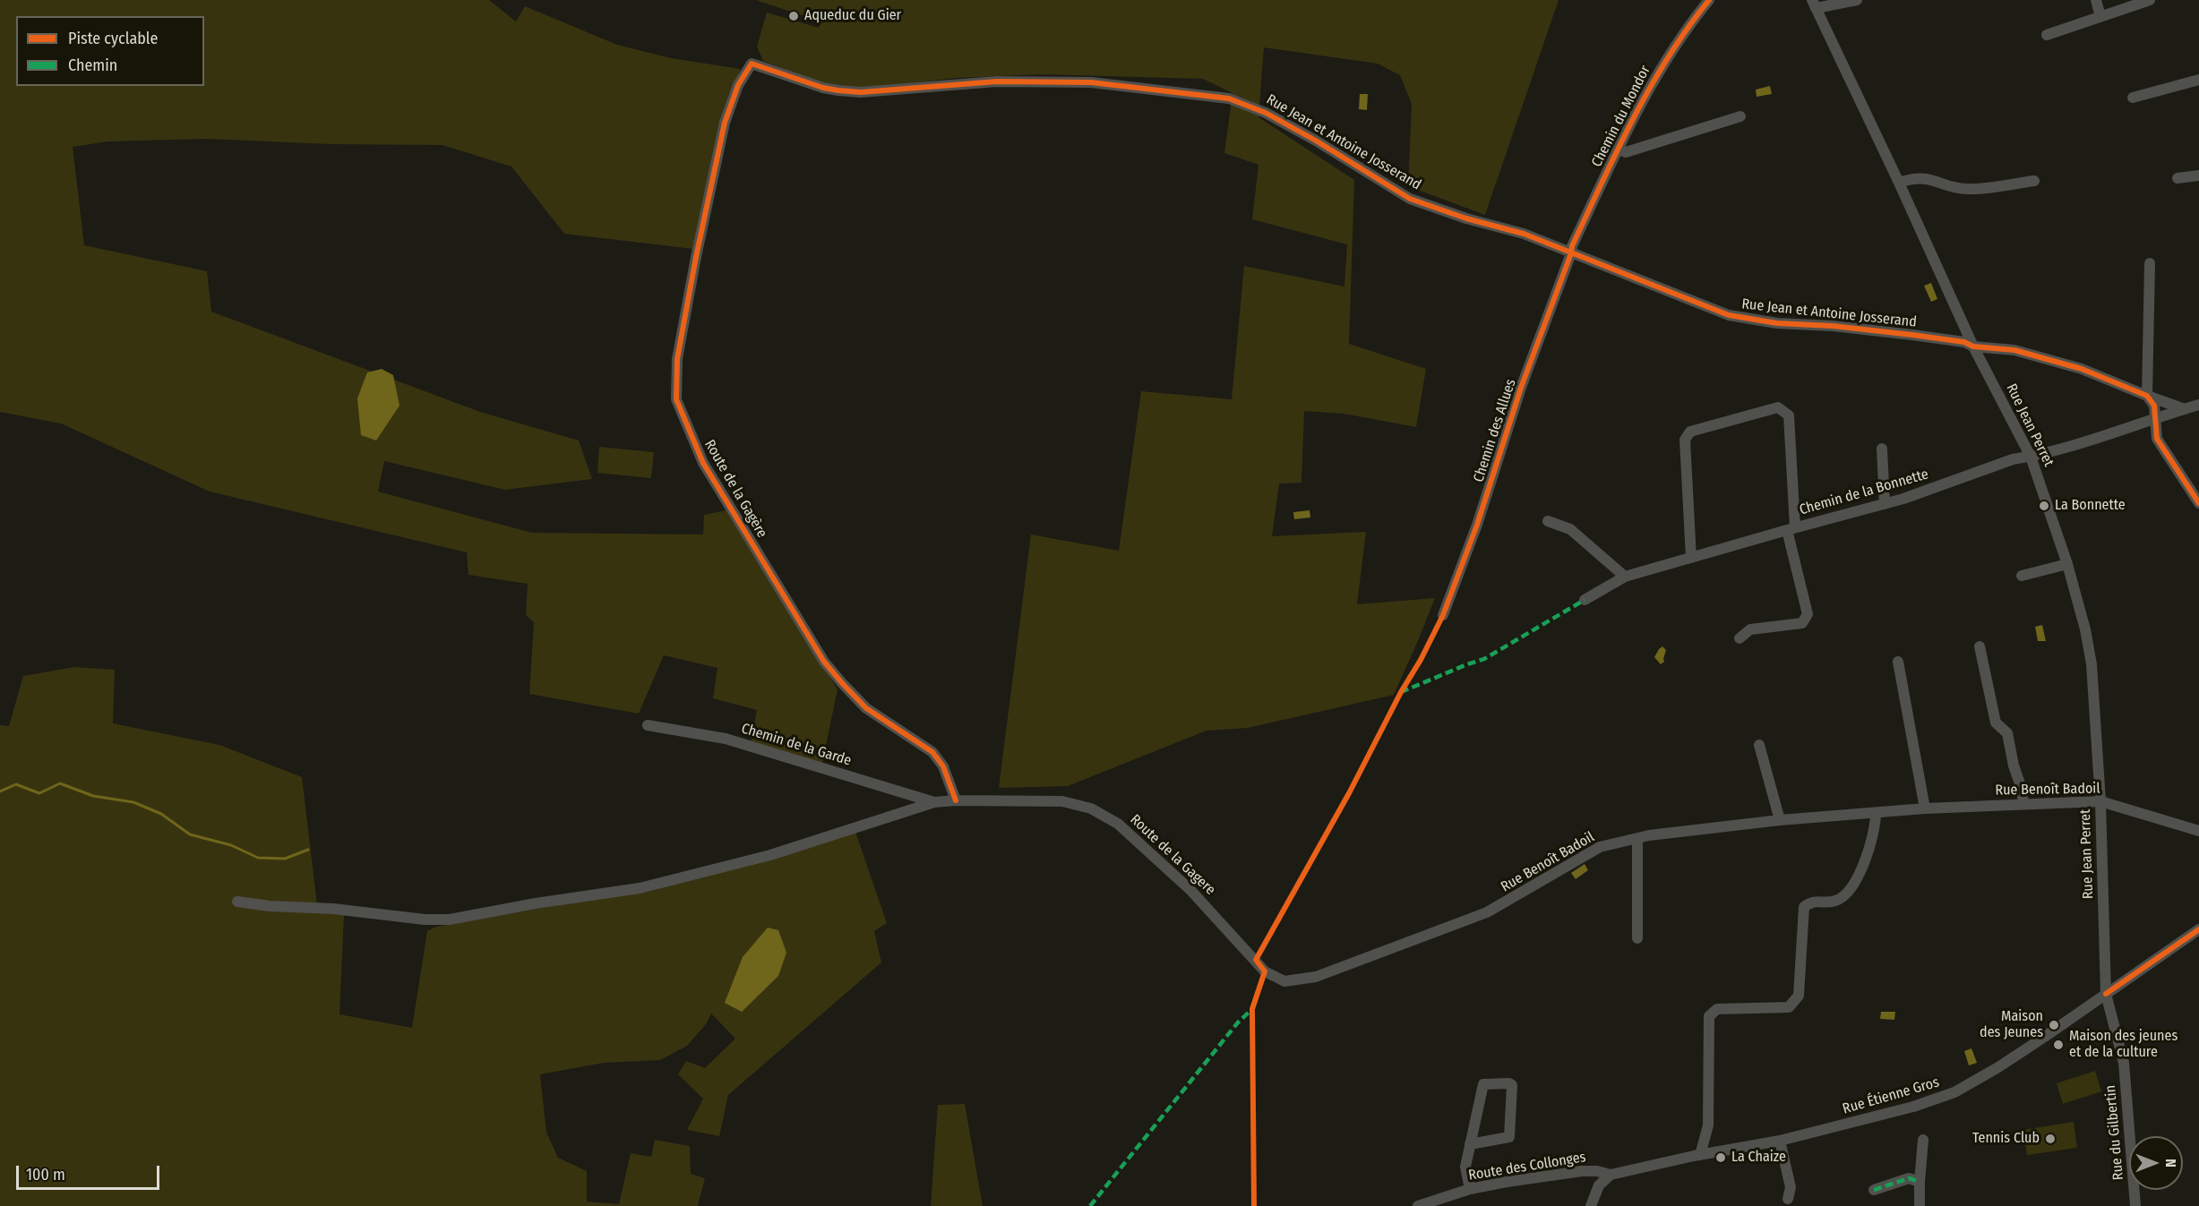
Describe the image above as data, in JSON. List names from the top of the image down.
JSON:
{
  "streets": {
    "street": [
      "Chemin du Mondor",
      "Rue Jean et Antoine Josserand",
      "Rue Jean Perret",
      "Chemin des Allues",
      "Route de la Gagère",
      "Chemin de la Bonnette",
      "Chemin de la Garde",
      "Rue Benoît Badoil",
      "Route de la Gagere",
      "Rue Étienne Gros",
      "Rue du Gilbertin",
      "Route des Collonges"
    ]
  },
  "crossings": [
    ["Chemin du Mondor", "Rue Jean et Antoine Josserand"],
    ["Chemin du Mondor", "Chemin des Allues"],
    ["Rue Jean et Antoine Josserand", "Rue Jean Perret"],
    ["Rue Jean et Antoine Josserand", "Chemin des Allues"],
    ["Rue Jean et Antoine Josserand", "Route de la Gagère"],
    ["Rue Jean Perret", "Chemin de la Bonnette"],
    ["Rue Jean Perret", "Rue Benoît Badoil"],
    ["Rue Jean Perret", "Rue Étienne Gros"],
    ["Rue Jean Perret", "Rue du Gilbertin"],
    ["Route de la Gagère", "Route de la Gagere"],
    ["Chemin de la Garde", "Route de la Gagere"],
    ["Rue Benoît Badoil", "Route de la Gagere"],
    ["Rue Étienne Gros", "Rue du Gilbertin"],
    ["Rue Étienne Gros", "Route des Collonges"]
  ],
  "places": [
    "Aqueduc du Gier",
    "La Bonnette",
    "Maison des Jeunes",
    "Maison des jeunes et de la culture",
    "Tennis Club",
    "La Chaize"
  ],
  "legend": ["Piste cyclable", "Chemin"],
  "scale_bar": "100 m",
  "north": "right"
}
